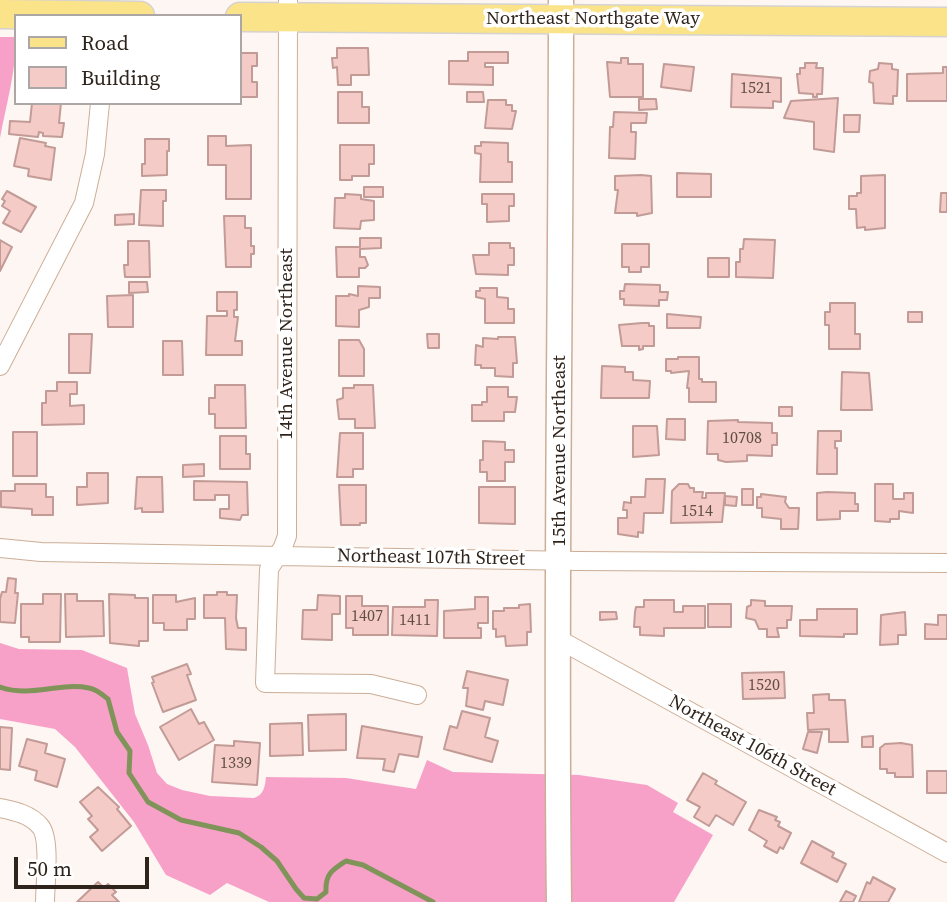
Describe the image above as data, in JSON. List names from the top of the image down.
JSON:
{
  "streets": {
    "main road": ["Northeast Northgate Way"],
    "street": [
      "14th Avenue Northeast",
      "15th Avenue Northeast",
      "Northeast 107th Street",
      "Northeast 106th Street"
    ]
  },
  "crossings": [
    ["Northeast Northgate Way", "14th Avenue Northeast"],
    ["Northeast Northgate Way", "15th Avenue Northeast"],
    ["14th Avenue Northeast", "Northeast 107th Street"],
    ["15th Avenue Northeast", "Northeast 107th Street"],
    ["15th Avenue Northeast", "Northeast 106th Street"]
  ],
  "house_numbers": [
    "1521",
    "10708",
    "1514",
    "1407",
    "1411",
    "1520",
    "1339"
  ],
  "legend": ["Road", "Building"],
  "scale_bar": "50 m"
}
